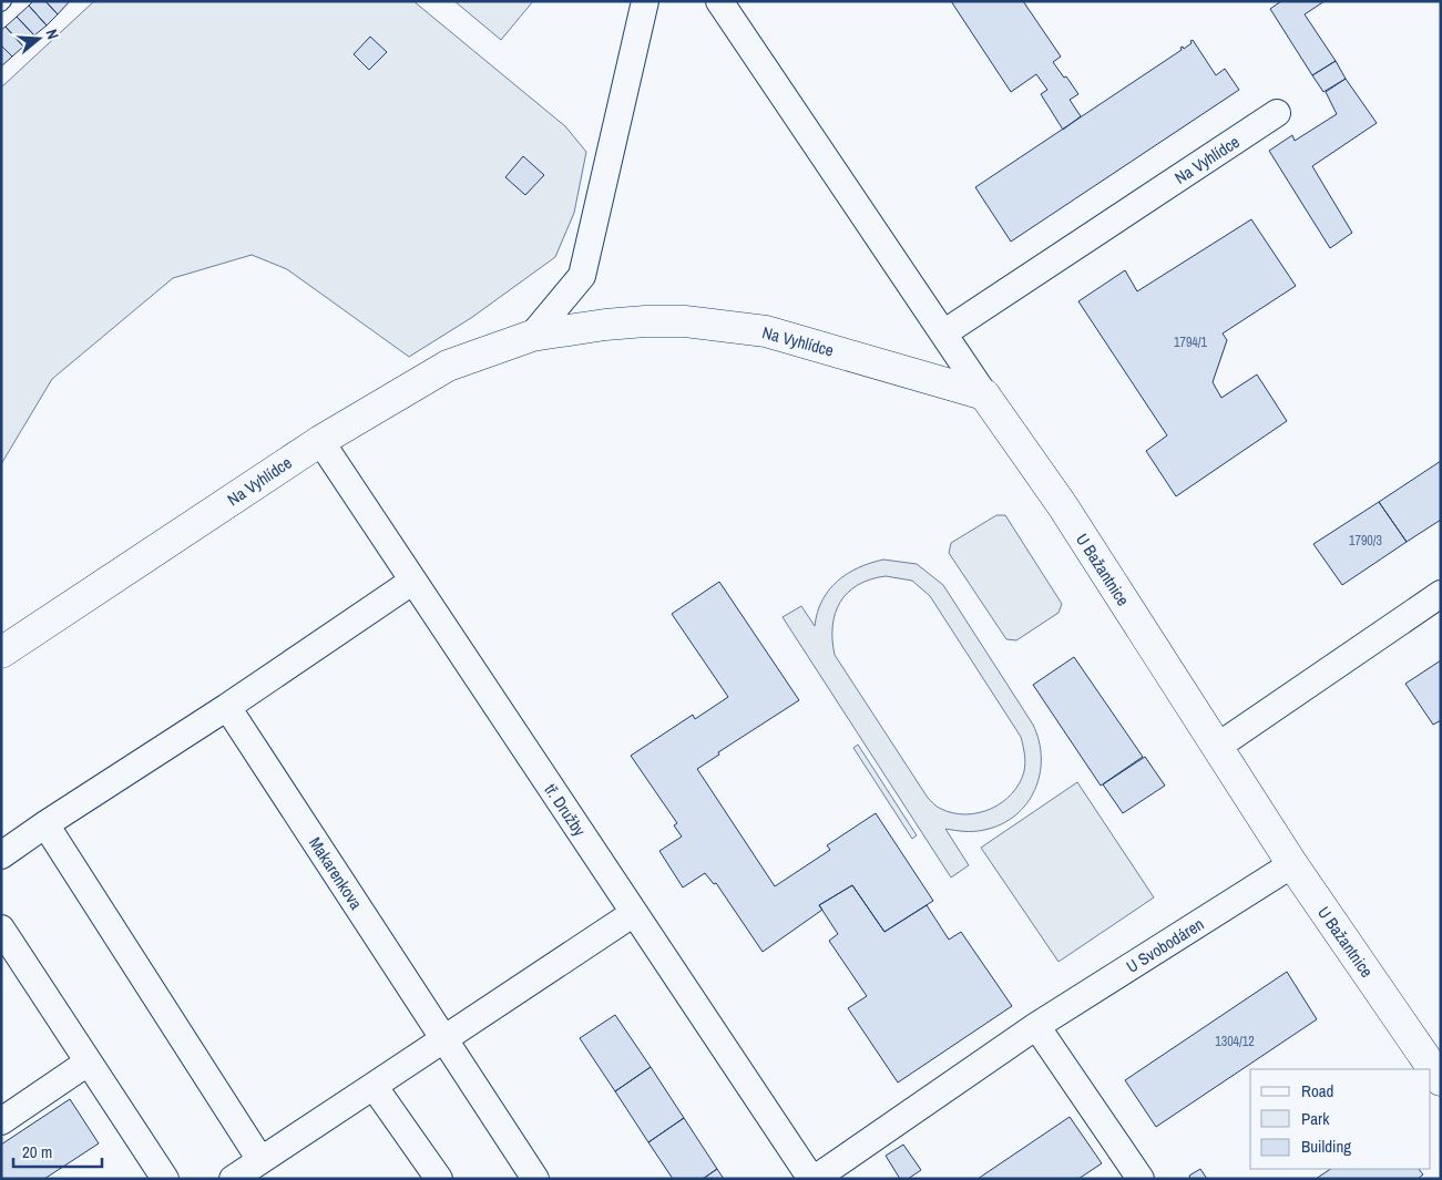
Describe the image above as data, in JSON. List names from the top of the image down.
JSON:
{
  "streets": {
    "street": [
      "Na Vyhlídce",
      "U Bažantnice",
      "tř. Družby",
      "Makarenkova",
      "U Svobodáren"
    ]
  },
  "crossings": [
    ["Na Vyhlídce", "U Bažantnice"],
    ["Na Vyhlídce", "tř. Družby"],
    ["U Bažantnice", "U Svobodáren"],
    ["tř. Družby", "U Svobodáren"]
  ],
  "house_numbers": ["1794/1", "1790/3", "1304/12"],
  "legend": ["Road", "Park", "Building"],
  "scale_bar": "20 m",
  "north": "right"
}
